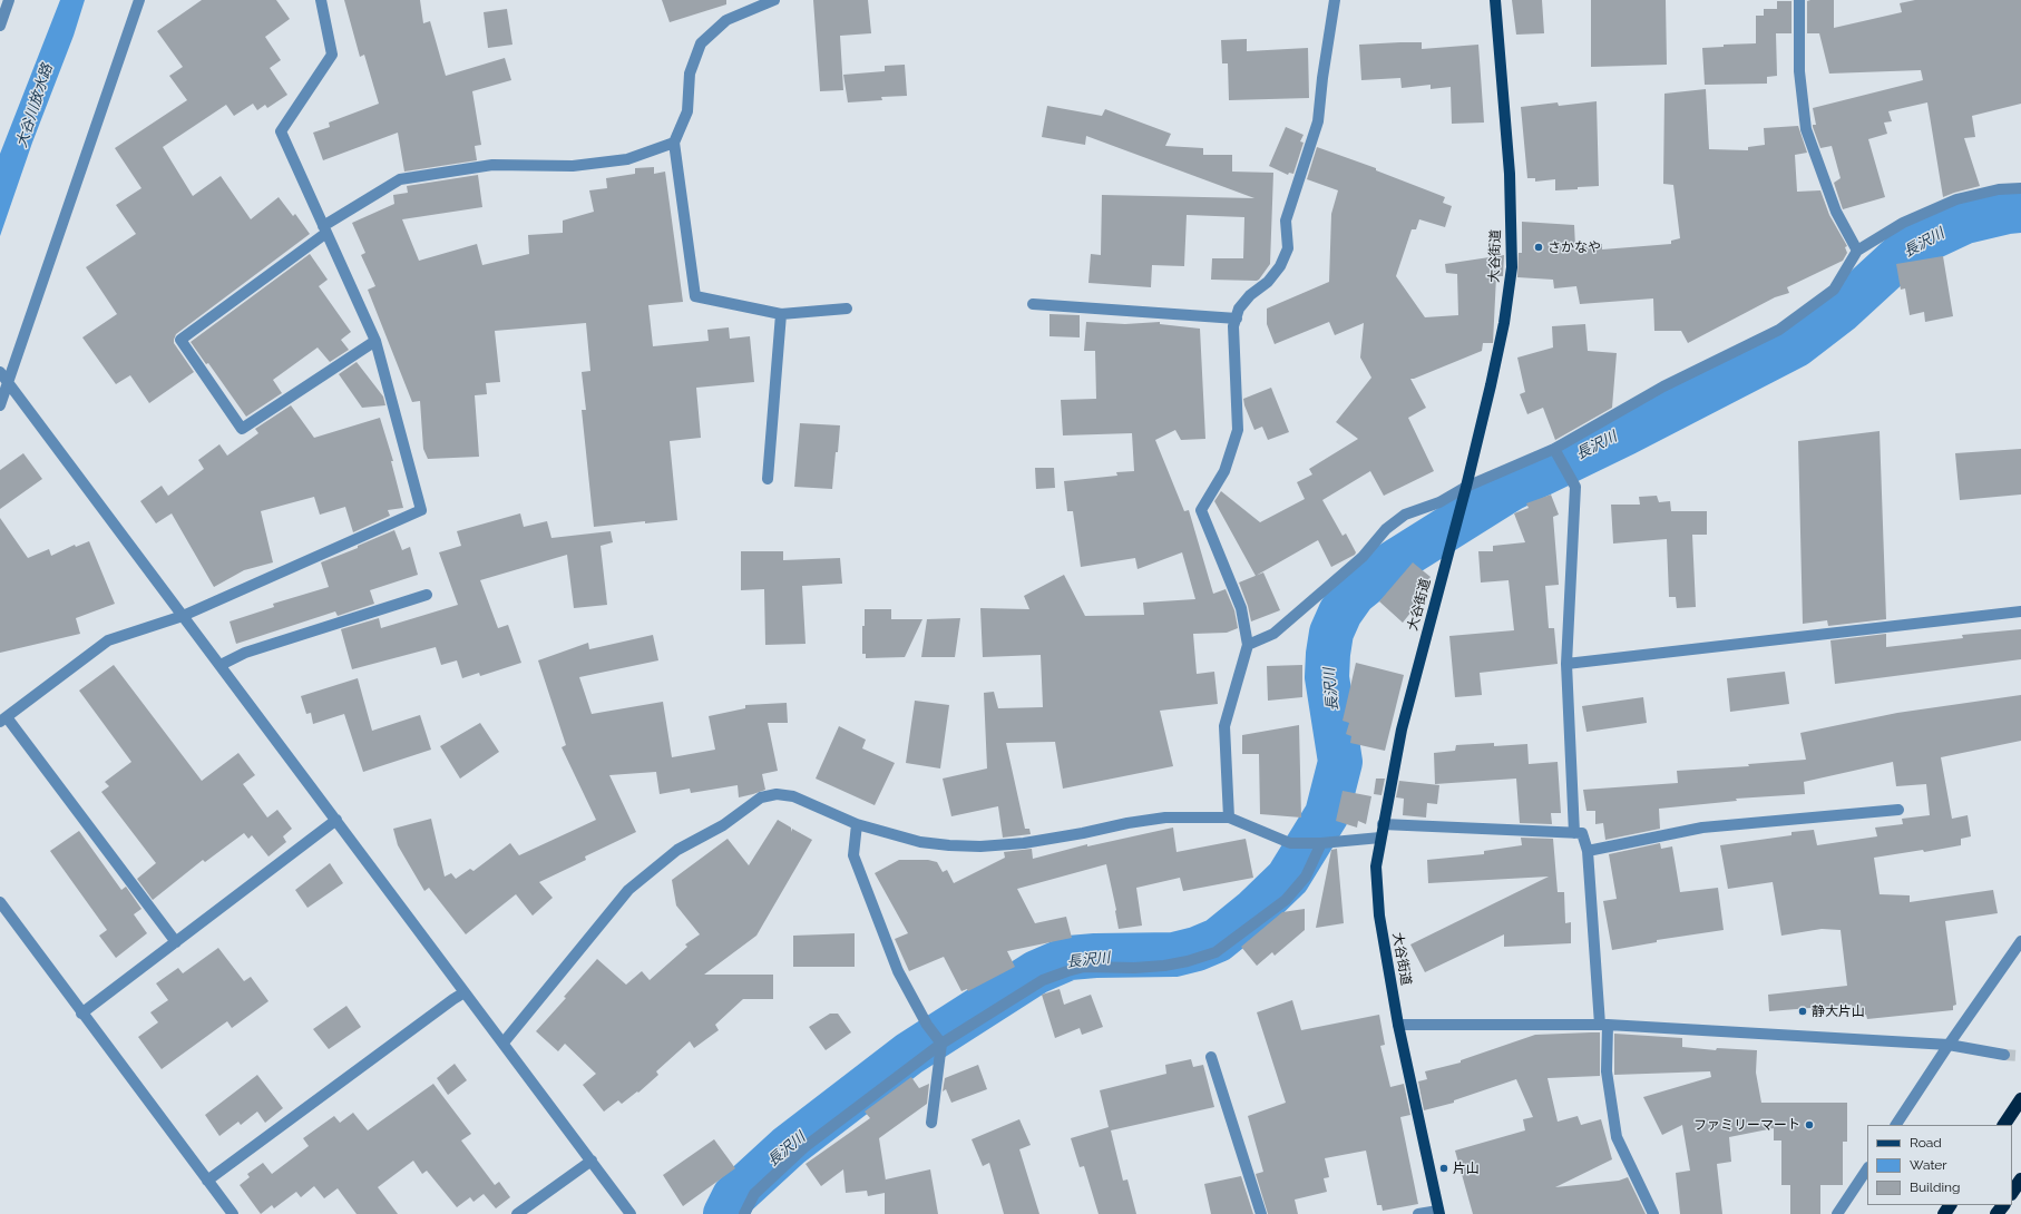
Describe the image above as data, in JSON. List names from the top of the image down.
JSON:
{
  "streets": {
    "main road": ["大谷街道"]
  },
  "water": ["大谷川放水路", "長沢川"],
  "places": [
    "さかなや",
    "静大片山",
    "ファミリーマート",
    "片山"
  ],
  "legend": ["Road", "Water", "Building"]
}
